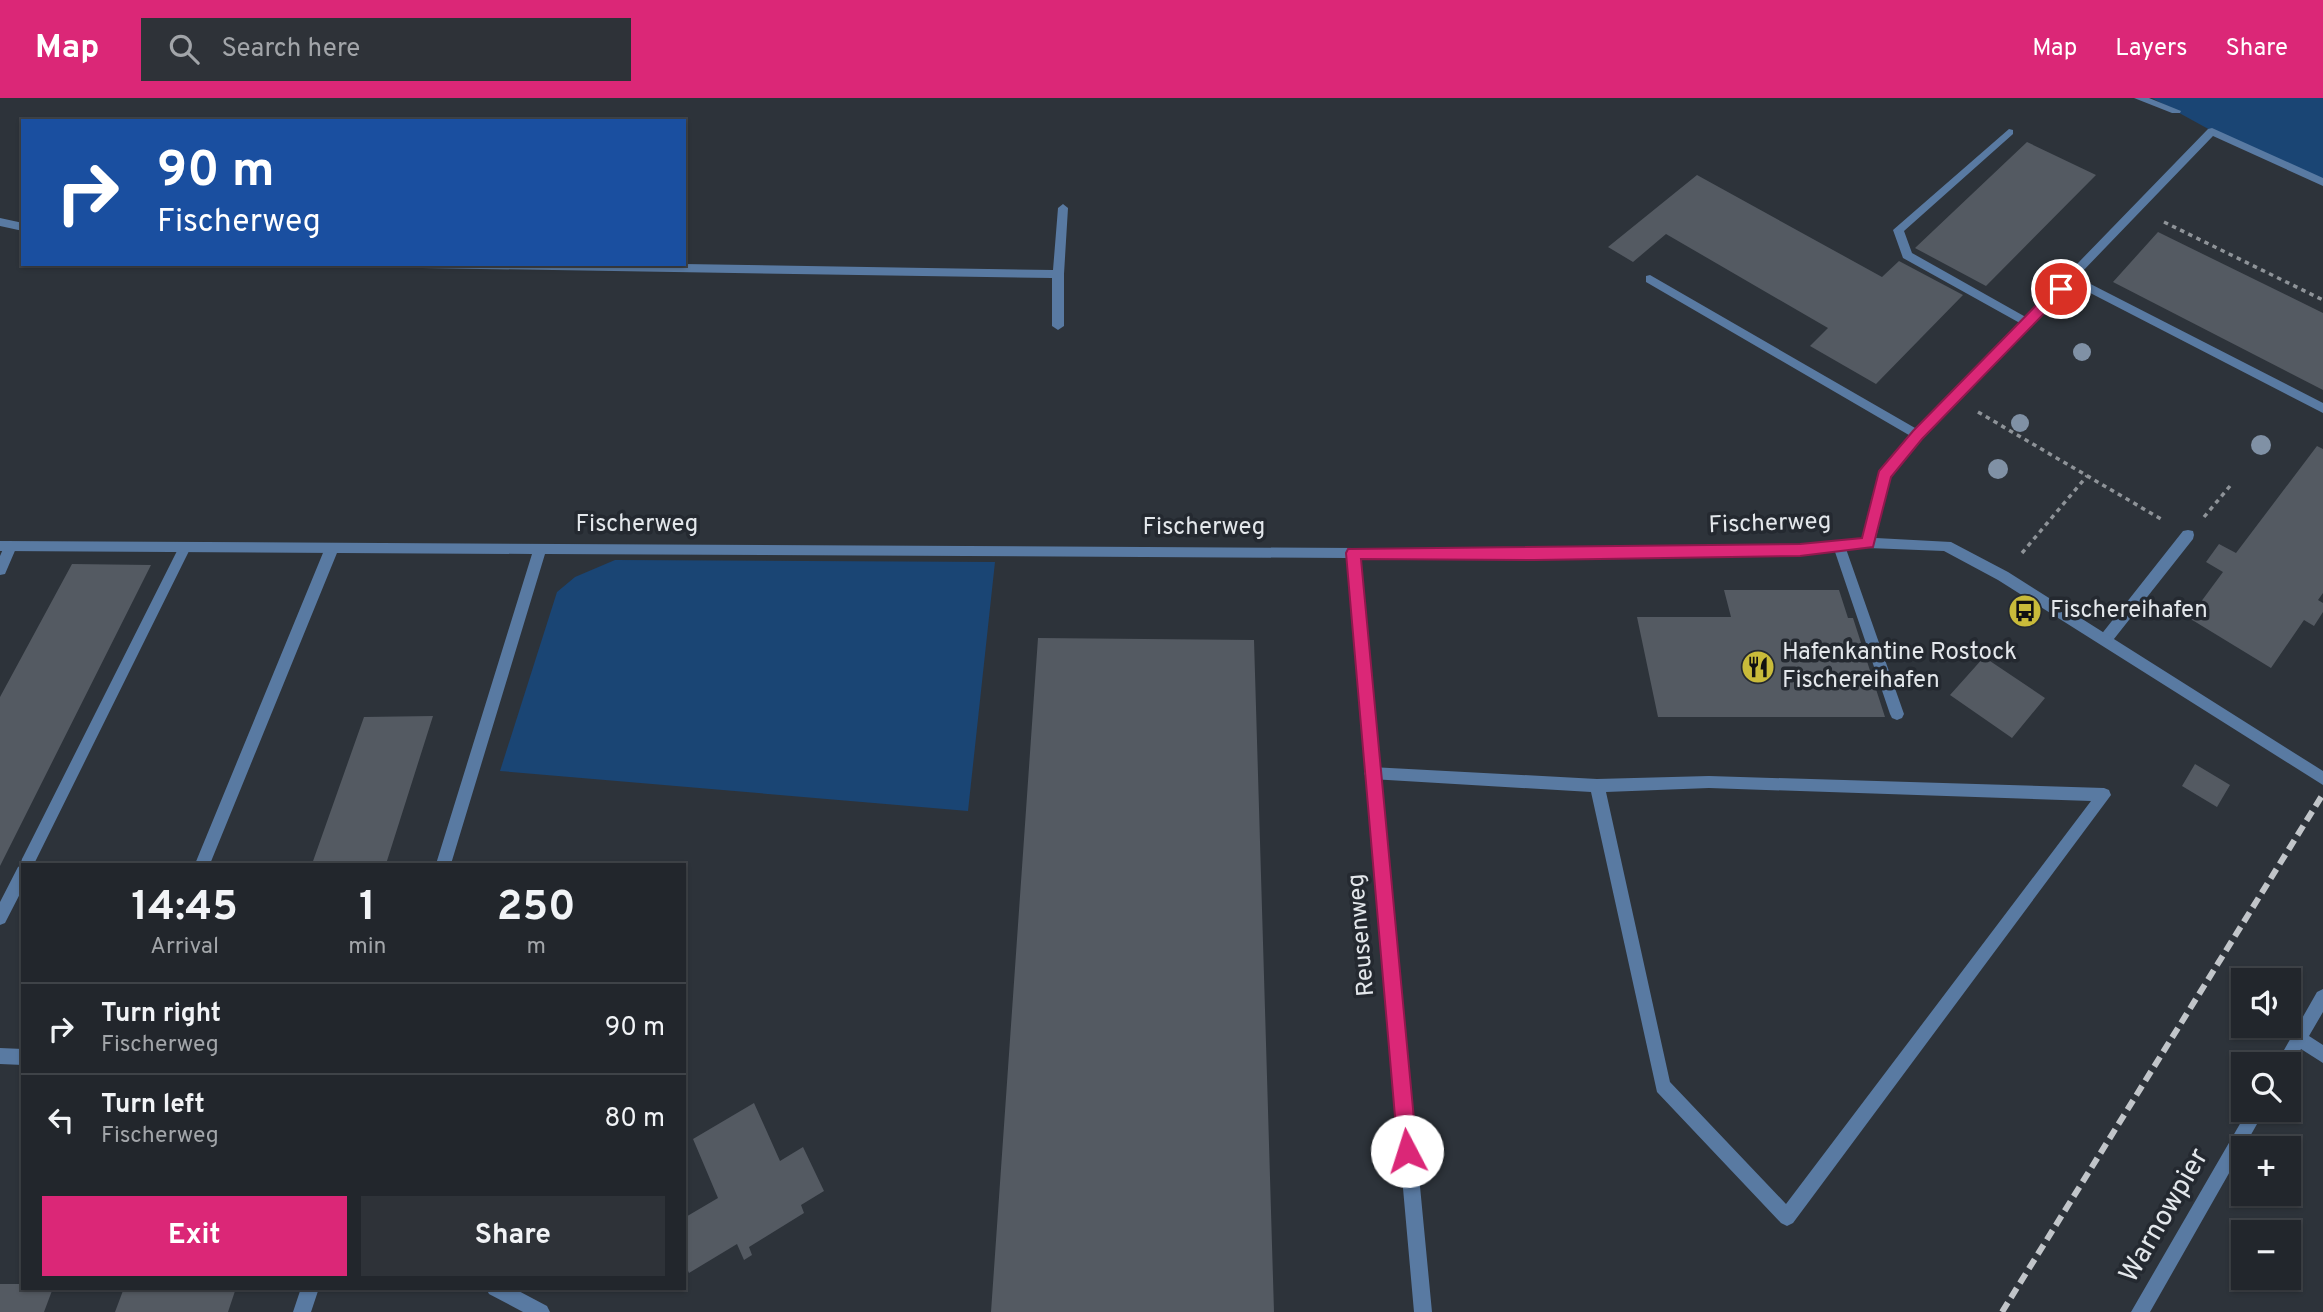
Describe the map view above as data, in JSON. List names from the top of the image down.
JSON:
{
  "streets": {
    "street": ["Fischerweg", "Reusenweg", "Warnowpier"]
  },
  "crossings": [
    ["Fischerweg", "Reusenweg"]
  ],
  "places": {
    "bus stop": ["Fischereihafen"],
    "restaurant": ["Hafenkantine Rostock Fischereihafen"]
  },
  "page": {
    "header": "Map",
    "search": "Search here",
    "nav": ["Map", "Layers", "Share"],
    "turn": ["90 m", "Fischerweg"],
    "eta": [
      "14:45",
      "Arrival",
      "1",
      "min",
      "250",
      "m"
    ],
    "map_buttons": ["+", "−"],
    "list": [
      {
        "name": "Turn right",
        "note": "Fischerweg",
        "value": "90 m"
      },
      {
        "name": "Turn left",
        "note": "Fischerweg",
        "value": "80 m"
      }
    ],
    "buttons": ["Exit", "Share"]
  }
}
